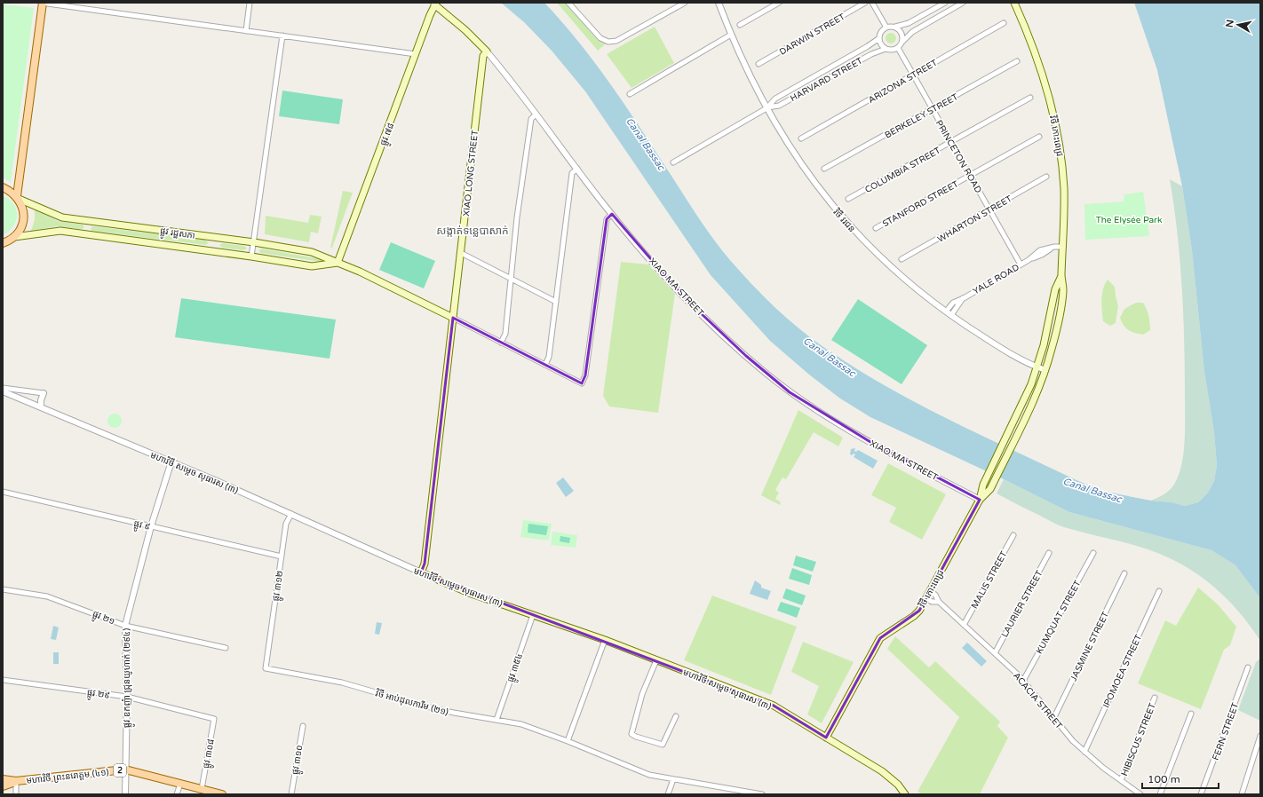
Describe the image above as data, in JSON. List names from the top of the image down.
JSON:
{
  "streets": {
    "main road": [
      "ផ្លូវ ៧៨",
      "វិថី កោះពេជ្រ",
      "XIAO LONG STREET",
      "ផ្លូវ រដ្ឋសភា",
      "XIAO MA STREET",
      "មហាវិថី សម្តេច សុធារស (៣)",
      "2",
      "មហាវិថី ព្រះនរោត្តម (៤១)"
    ],
    "street": [
      "DARWIN STREET",
      "HARVARD STREET",
      "ARIZONA STREET",
      "BERKELEY STREET",
      "PRINCETON ROAD",
      "COLUMBIA STREET",
      "STANFORD STREET",
      "WHARTON STREET",
      "វិថី វរជន",
      "YALE ROAD",
      "ផ្លូវ ៩",
      "MALIS STREET",
      "ផ្លូវ ៣១២",
      "LAURIER STREET",
      "ផ្លូវ ២១",
      "KUMQUAT STREET",
      "JASMINE STREET",
      "ផ្លូវ ៣៥៤",
      "IPOMOEA STREET",
      "ផ្លូវ ឧកញ៉ា ជ្រុនយូហាក់ (២៩៤)",
      "ផ្លូវ ២៩",
      "ACACIA STREET",
      "វិថី អាប់ដុលការីម (២១)",
      "FERN STREET",
      "HIBISCUS STREET",
      "ផ្លូវ ៣០៨",
      "ផ្លូវ ៣១០"
    ]
  },
  "crossings": [
    ["HARVARD STREET", "PRINCETON ROAD"],
    ["HARVARD STREET", "វិថី វរជន"],
    ["ARIZONA STREET", "PRINCETON ROAD"],
    ["BERKELEY STREET", "PRINCETON ROAD"],
    ["ផ្លូវ ៧៨", "ផ្លូវ រដ្ឋសភា"],
    ["ផ្លូវ ៧៨", "XIAO MA STREET"],
    ["វិថី កោះពេជ្រ", "វិថី វរជន"],
    ["វិថី កោះពេជ្រ", "YALE ROAD"],
    ["វិថី កោះពេជ្រ", "XIAO MA STREET"],
    ["វិថី កោះពេជ្រ", "មហាវិថី សម្តេច សុធារស (៣)"],
    ["វិថី កោះពេជ្រ", "ACACIA STREET"],
    ["PRINCETON ROAD", "COLUMBIA STREET"],
    ["PRINCETON ROAD", "STANFORD STREET"],
    ["PRINCETON ROAD", "WHARTON STREET"],
    ["PRINCETON ROAD", "YALE ROAD"],
    ["XIAO LONG STREET", "ផ្លូវ រដ្ឋសភា"],
    ["XIAO LONG STREET", "XIAO MA STREET"],
    ["XIAO LONG STREET", "មហាវិថី សម្តេច សុធារស (៣)"],
    ["វិថី វរជន", "YALE ROAD"],
    ["មហាវិថី សម្តេច សុធារស (៣)", "ផ្លូវ ៣១២"],
    ["មហាវិថី សម្តេច សុធារស (៣)", "ផ្លូវ ៣៥៤"],
    ["មហាវិថី សម្តេច សុធារស (៣)", "ផ្លូវ ឧកញ៉ា ជ្រុនយូហាក់ (២៩៤)"],
    ["ផ្លូវ ៩", "ផ្លូវ ៣១២"],
    ["ផ្លូវ ៩", "ផ្លូវ ឧកញ៉ា ជ្រុនយូហាក់ (២៩៤)"],
    ["MALIS STREET", "ACACIA STREET"],
    ["ផ្លូវ ៣១២", "វិថី អាប់ដុលការីម (២១)"],
    ["LAURIER STREET", "ACACIA STREET"],
    ["ផ្លូវ ២១", "ផ្លូវ ឧកញ៉ា ជ្រុនយូហាក់ (២៩៤)"],
    ["KUMQUAT STREET", "ACACIA STREET"],
    ["JASMINE STREET", "ACACIA STREET"],
    ["ផ្លូវ ៣៥៤", "វិថី អាប់ដុលការីម (២១)"],
    ["IPOMOEA STREET", "ACACIA STREET"],
    ["ផ្លូវ ឧកញ៉ា ជ្រុនយូហាក់ (២៩៤)", "ផ្លូវ ២៩"],
    ["ផ្លូវ ឧកញ៉ា ជ្រុនយូហាក់ (២៩៤)", "មហាវិថី ព្រះនរោត្តម (៤១)"],
    ["ផ្លូវ ២៩", "ផ្លូវ ៣០៨"],
    ["ACACIA STREET", "HIBISCUS STREET"],
    ["ផ្លូវ ៣០៨", "មហាវិថី ព្រះនរោត្តម (៤១)"]
  ],
  "districts": ["សង្កាត់ទន្លេបាសាក់"],
  "water": ["Canal Bassac"],
  "parks": ["The Elysée Park"],
  "scale_bar": "100 m",
  "north": "left"
}
